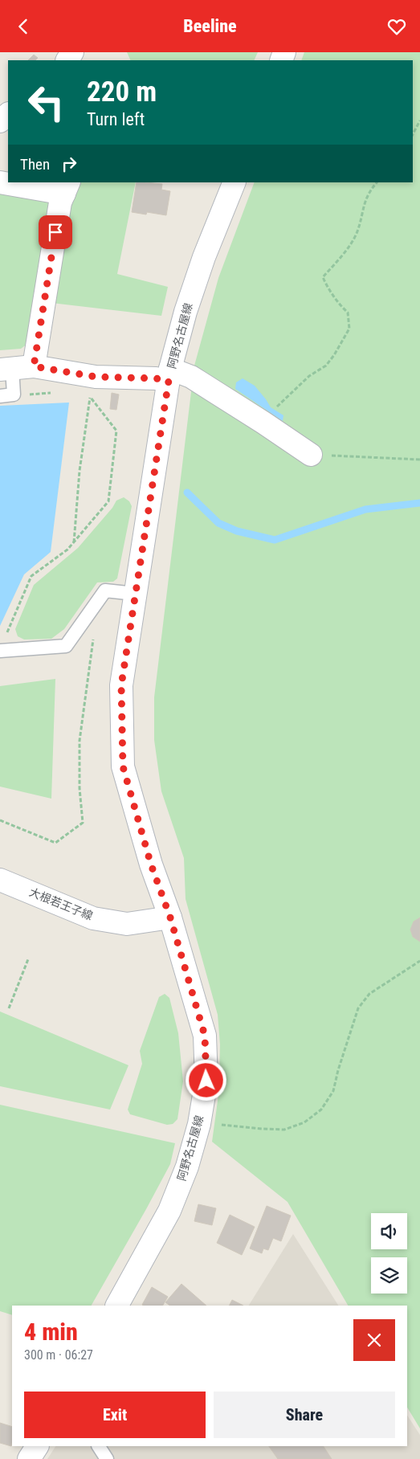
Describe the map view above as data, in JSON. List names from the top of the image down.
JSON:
{
  "streets": {
    "main road": ["阿野名古屋線", "大根若王子線"]
  },
  "crossings": [
    ["阿野名古屋線", "大根若王子線"]
  ],
  "page": {
    "header": "Beeline",
    "turn": ["220 m", "Turn left"],
    "then": "Then",
    "heading": ["4 min", "300 m · 06:27"],
    "buttons": ["Exit", "Share"]
  }
}
